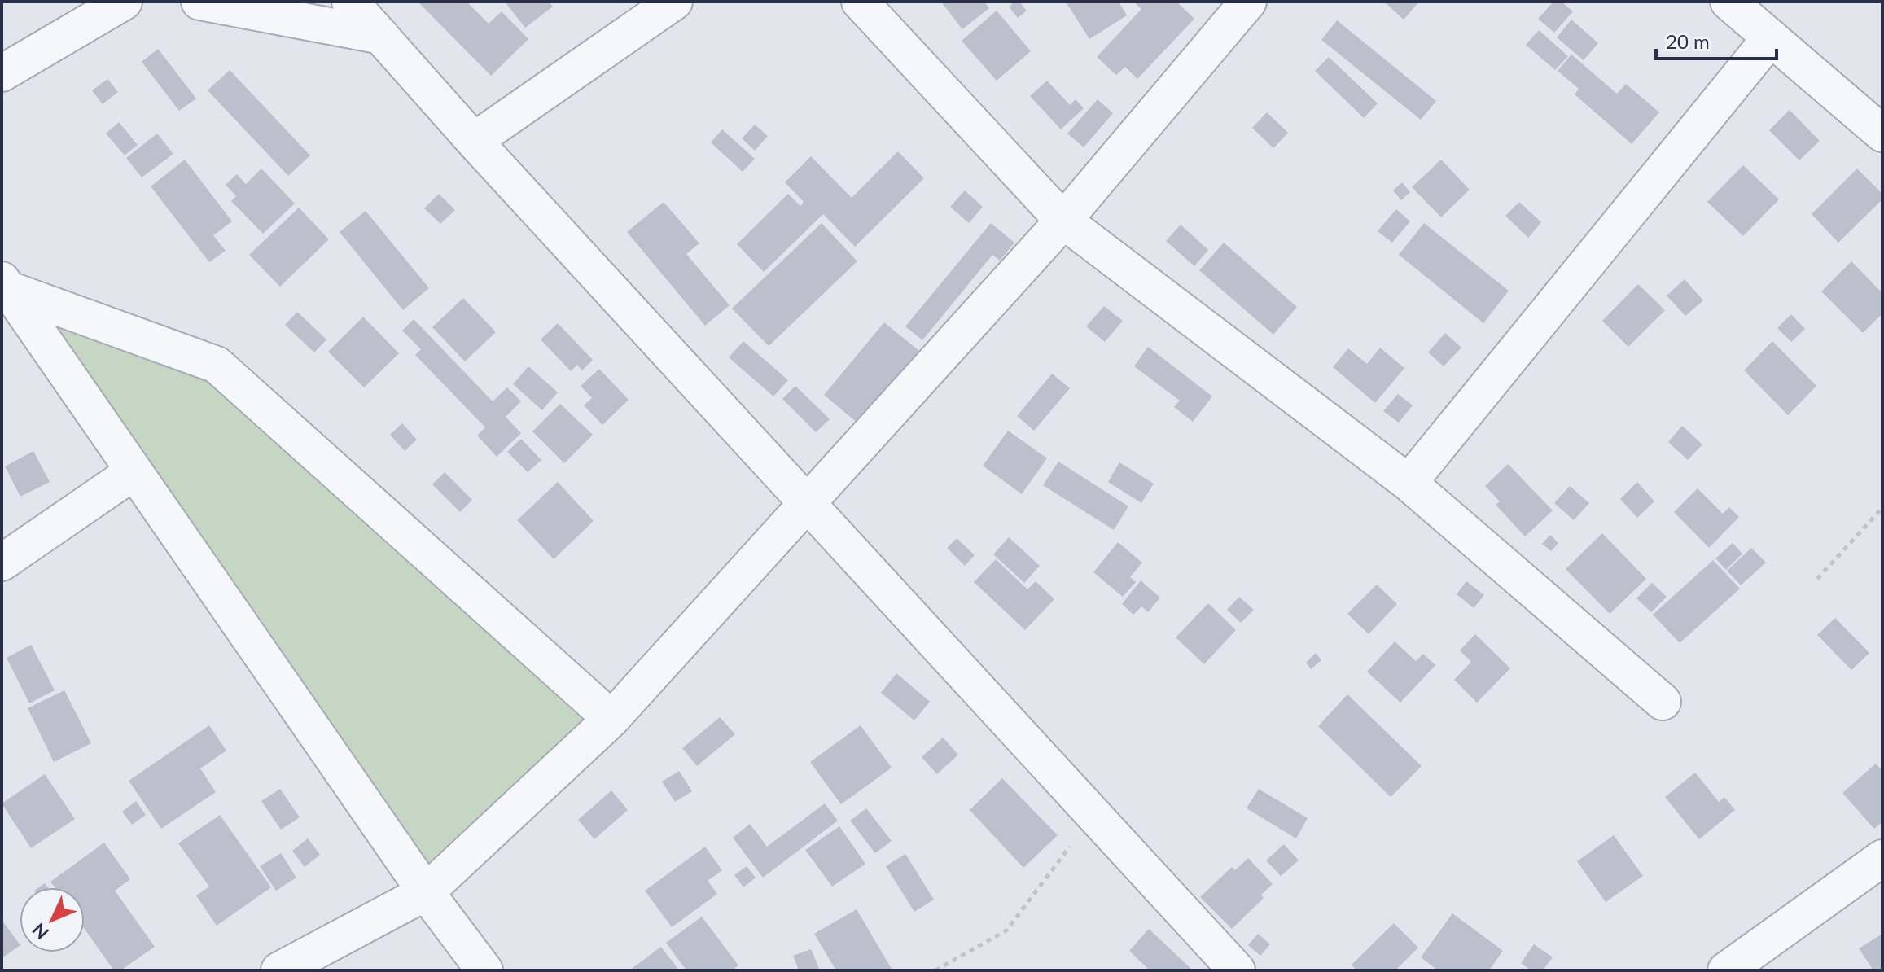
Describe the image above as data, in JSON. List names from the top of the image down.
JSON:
{
  "scale_bar": "20 m",
  "north": "bottom left"
}
